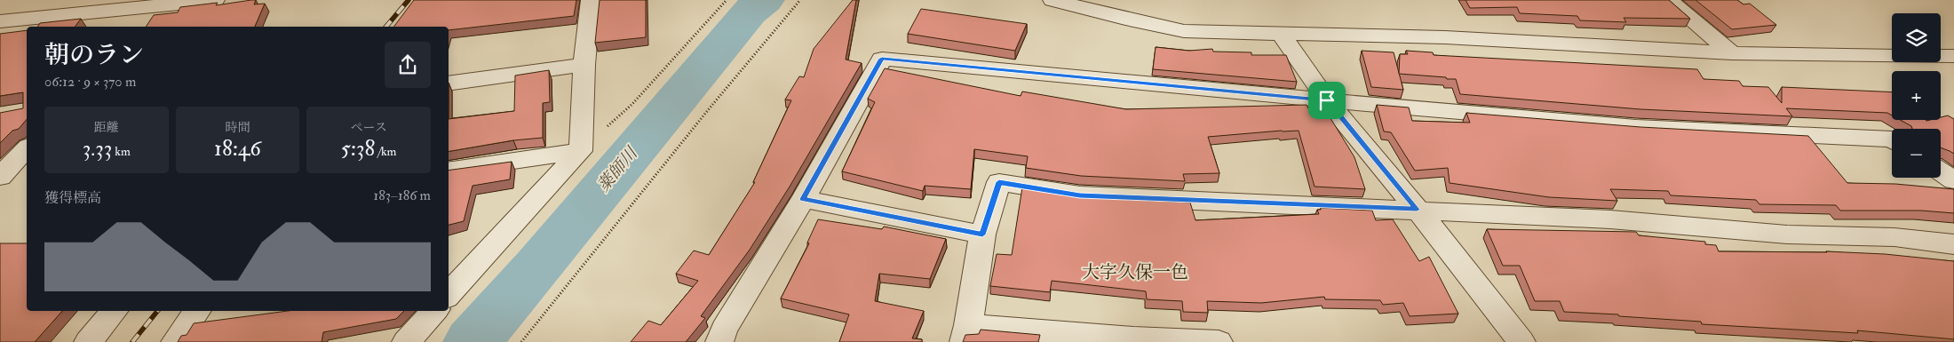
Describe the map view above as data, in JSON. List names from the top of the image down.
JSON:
{
  "districts": ["大字久保一色"],
  "water": ["薬師川"],
  "page": {
    "map_buttons": ["+", "−"],
    "heading": ["朝のラン", "06:12 · 9 × 370 m"],
    "stats": [
      ["距離", "3.33 km"],
      ["時間", "18:46"],
      ["ペース", "5:38 /km"]
    ],
    "chart": ["獲得標高", "183–186 m"]
  }
}
